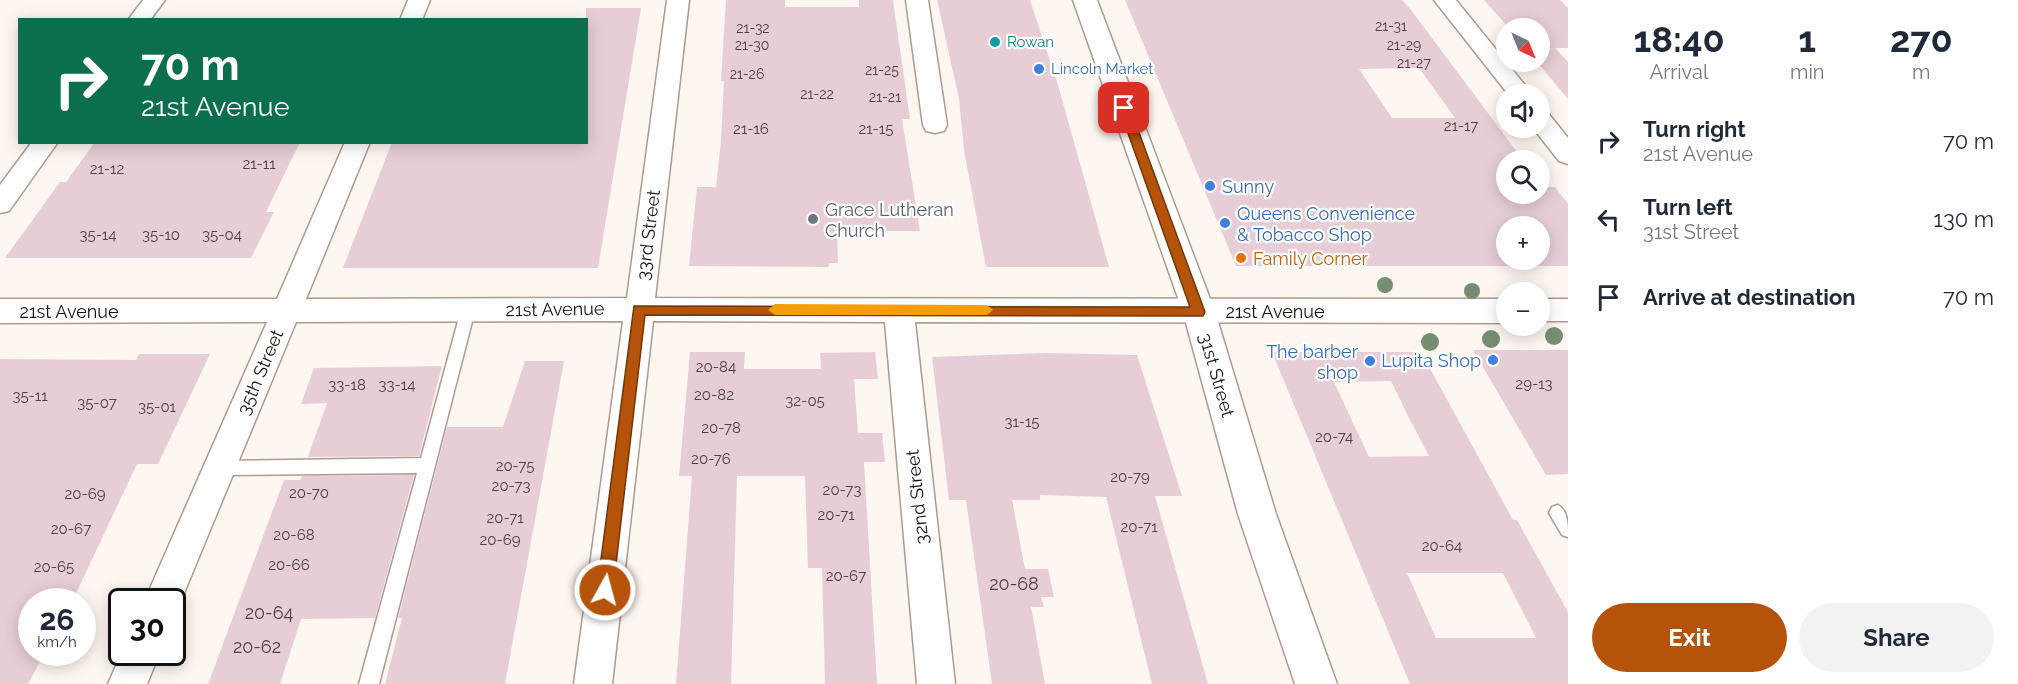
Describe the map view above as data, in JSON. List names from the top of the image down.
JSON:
{
  "streets": {
    "street": [
      "33rd Street",
      "21st Avenue",
      "35th Street",
      "31st Street",
      "32nd Street"
    ]
  },
  "crossings": [
    ["33rd Street", "21st Avenue"],
    ["21st Avenue", "35th Street"],
    ["21st Avenue", "31st Street"],
    ["21st Avenue", "32nd Street"]
  ],
  "places": [
    "Rowan",
    "Lincoln Market",
    "Sunny",
    "Grace Lutheran Church",
    "Queens Convenience & Tobacco Shop",
    "Family Corner",
    "Lupita Shop",
    "The barber shop"
  ],
  "house_numbers": [
    "21-31",
    "21-32",
    "21-30",
    "21-29",
    "21-27",
    "21-25",
    "21-26",
    "21-22",
    "21-21",
    "21-17",
    "21-16",
    "21-15",
    "21-11",
    "21-12",
    "35-14",
    "35-10",
    "35-04",
    "20-84",
    "29-13",
    "33-18",
    "33-14",
    "20-82",
    "35-11",
    "32-05",
    "35-07",
    "35-01",
    "31-15",
    "20-78",
    "20-74",
    "20-76",
    "20-75",
    "20-79",
    "20-73",
    "20-73",
    "20-70",
    "20-69",
    "20-71",
    "20-71",
    "20-71",
    "20-67",
    "20-68",
    "20-69",
    "20-64",
    "20-66",
    "20-65",
    "20-67",
    "20-68",
    "20-64",
    "20-62"
  ],
  "north": "bottom right",
  "page": {
    "eta": [
      "18:40",
      "Arrival",
      "1",
      "min",
      "270",
      "m"
    ],
    "map_buttons": ["+", "−"],
    "turn": ["70 m", "21st Avenue"],
    "list": [
      {
        "name": "Turn right",
        "note": "21st Avenue",
        "value": "70 m"
      },
      {
        "name": "Turn left",
        "note": "31st Street",
        "value": "130 m"
      },
      {
        "name": "Arrive at destination",
        "value": "70 m"
      }
    ],
    "speed": "26 km/h",
    "limit": "30",
    "buttons": ["Exit", "Share"]
  }
}
